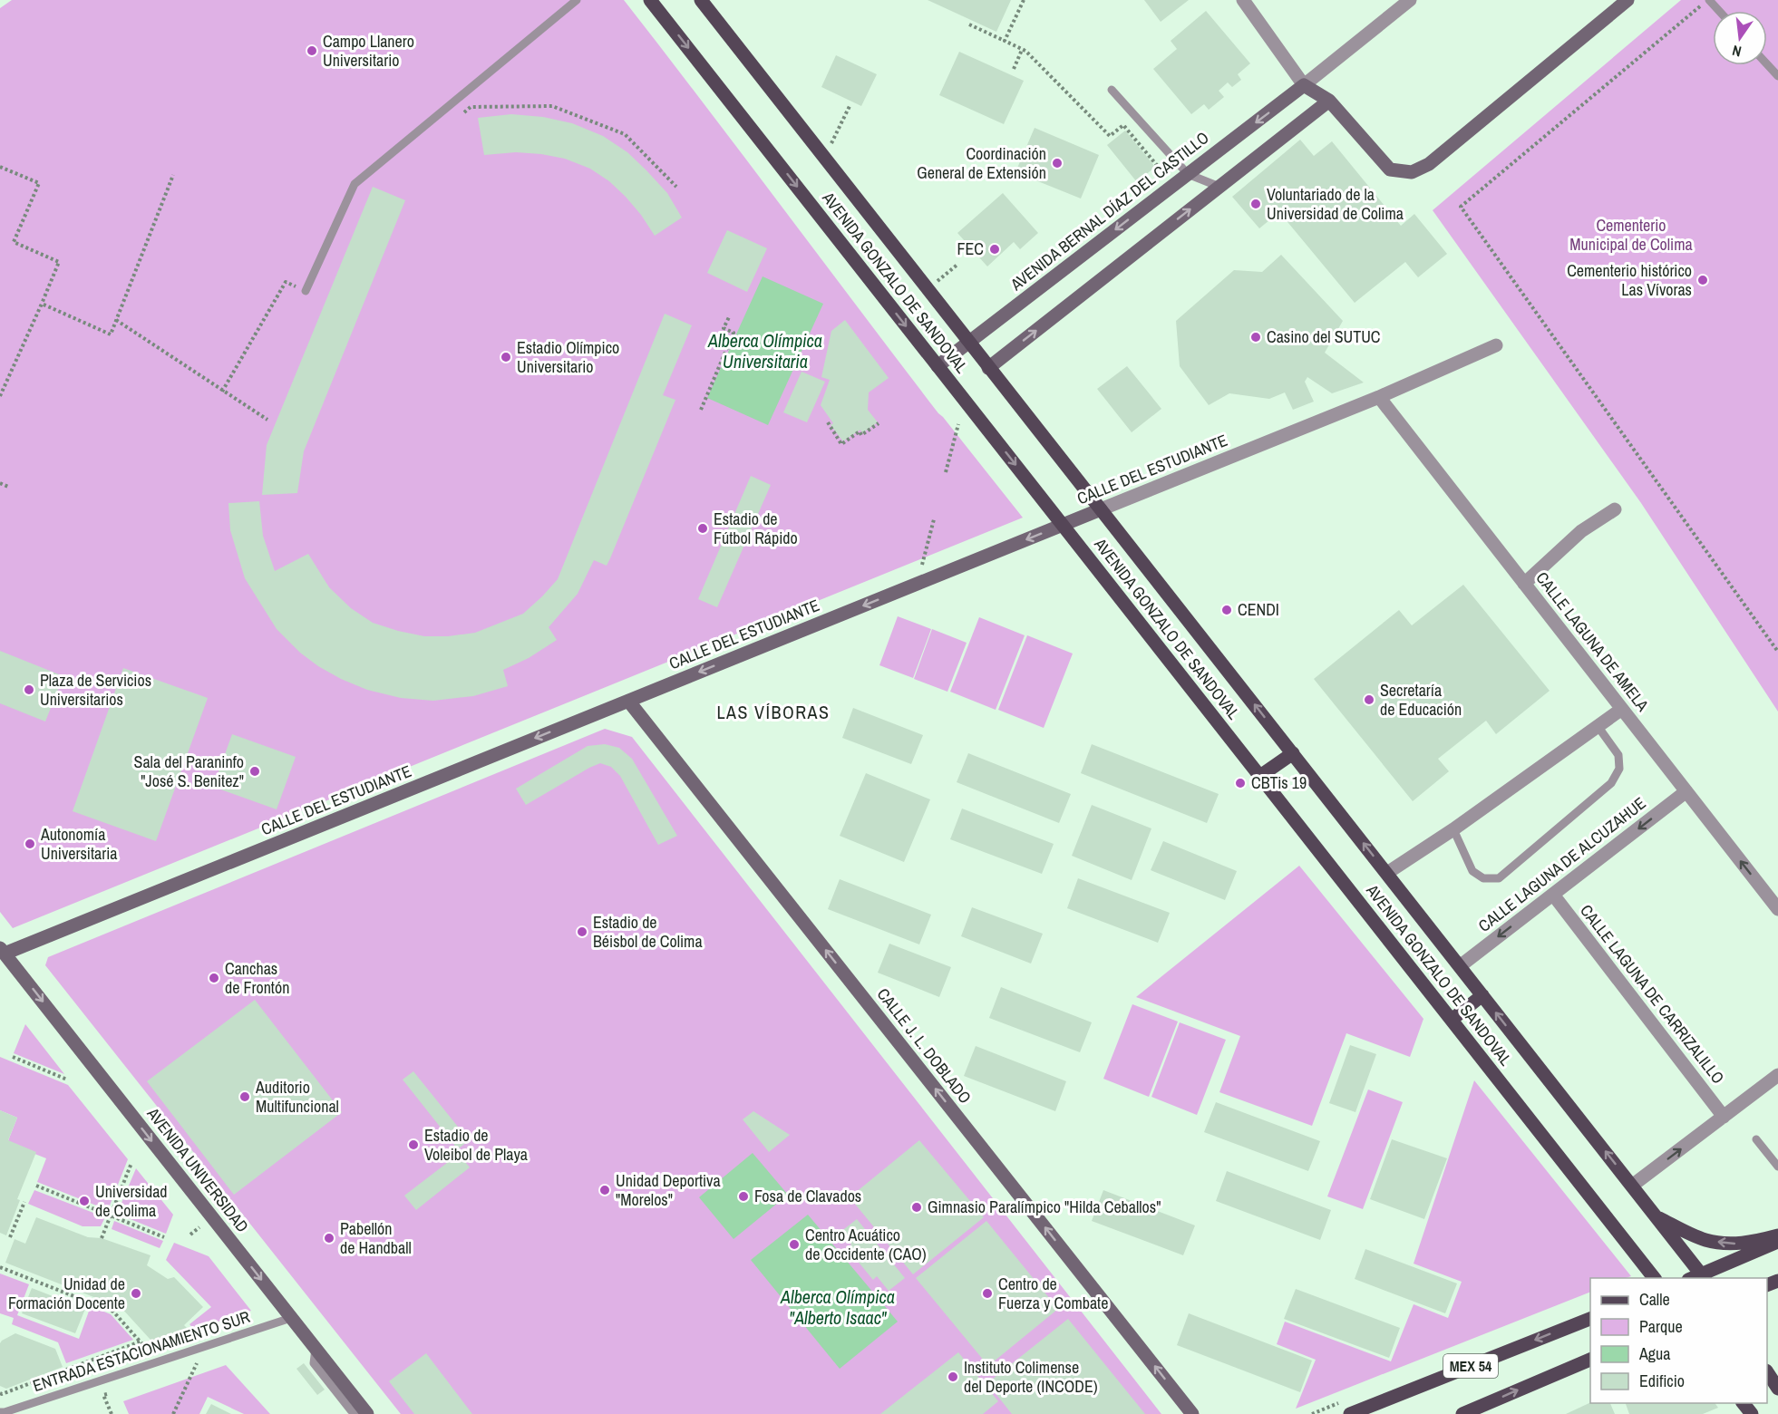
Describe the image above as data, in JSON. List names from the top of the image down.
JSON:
{
  "streets": {
    "main road": ["AVENIDA GONZALO DE SANDOVAL", "MEX 54"],
    "street": [
      "AVENIDA BERNAL DÍAZ DEL CASTILLO",
      "CALLE DEL ESTUDIANTE",
      "CALLE LAGUNA DE AMELA",
      "CALLE LAGUNA DE ALCUZAHUE",
      "CALLE LAGUNA DE CARRIZALILLO",
      "CALLE J. L. DOBLADO",
      "AVENIDA UNIVERSIDAD"
    ],
    "lane": ["ENTRADA ESTACIONAMIENTO SUR"]
  },
  "crossings": [
    ["AVENIDA BERNAL DÍAZ DEL CASTILLO", "AVENIDA GONZALO DE SANDOVAL"],
    ["AVENIDA GONZALO DE SANDOVAL", "CALLE DEL ESTUDIANTE"],
    ["AVENIDA GONZALO DE SANDOVAL", "CALLE LAGUNA DE ALCUZAHUE"],
    ["CALLE DEL ESTUDIANTE", "CALLE LAGUNA DE AMELA"],
    ["CALLE DEL ESTUDIANTE", "CALLE J. L. DOBLADO"],
    ["CALLE DEL ESTUDIANTE", "AVENIDA UNIVERSIDAD"],
    ["CALLE LAGUNA DE AMELA", "CALLE LAGUNA DE ALCUZAHUE"],
    ["CALLE LAGUNA DE ALCUZAHUE", "CALLE LAGUNA DE CARRIZALILLO"],
    ["AVENIDA UNIVERSIDAD", "ENTRADA ESTACIONAMIENTO SUR"]
  ],
  "one_way": ["CALLE DEL ESTUDIANTE", "CALLE J. L. DOBLADO", "AVENIDA UNIVERSIDAD"],
  "districts": ["LAS VÍBORAS"],
  "water": ["Alberca Olímpica Universitaria", "Alberca Olímpica \"Alberto Isaac\""],
  "parks": ["Cementerio Municipal de Colima"],
  "places": [
    "Campo Llanero Universitario",
    "Coordinación General de Extensión",
    "Voluntariado de la Universidad de Colima",
    "FEC",
    "Cementerio histórico Las Vívoras",
    "Casino del SUTUC",
    "Estadio Olímpico Universitario",
    "Estadio de Fútbol Rápido",
    "CENDI",
    "Plaza de Servicios Universitarios",
    "Secretaría de Educación",
    "Sala del Paraninfo \"José S. Benitez\"",
    "CBTis 19",
    "Autonomía Universitaria",
    "Estadio de Béisbol de Colima",
    "Canchas de Frontón",
    "Auditorio Multifuncional",
    "Estadio de Voleibol de Playa",
    "Unidad Deportiva \"Morelos\"",
    "Fosa de Clavados",
    "Universidad de Colima",
    "Gimnasio Paralímpico \"Hilda Ceballos\"",
    "Pabellón de Handball",
    "Centro Acuático de Occidente (CAO)",
    "Unidad de Formación Docente",
    "Centro de Fuerza y Combate",
    "Instituto Colimense del Deporte (INCODE)"
  ],
  "legend": [
    "Calle",
    "Parque",
    "Agua",
    "Edificio"
  ],
  "north": "bottom"
}
